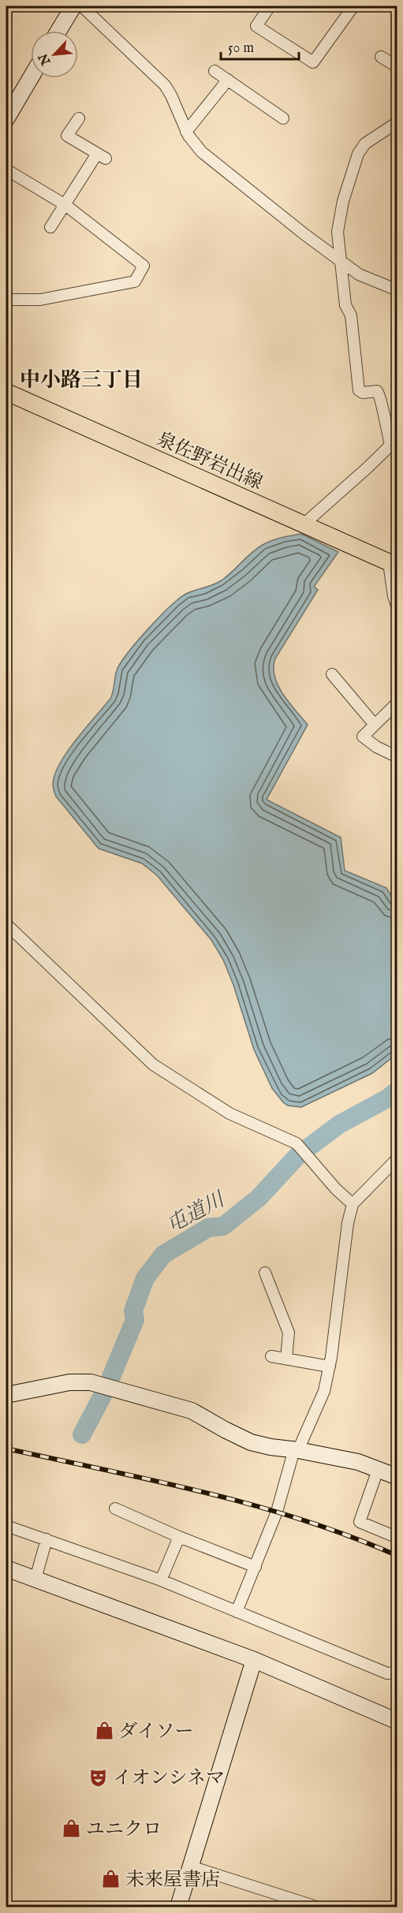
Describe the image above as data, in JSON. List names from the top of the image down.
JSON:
{
  "streets": {
    "main road": ["泉佐野岩出線"]
  },
  "districts": ["中小路三丁目"],
  "water": ["屯道川"],
  "places": {
    "shop": ["ダイソー", "ユニクロ", "未来屋書店"],
    "theatre": ["イオンシネマ"]
  },
  "scale_bar": "50 m",
  "north": "bottom left"
}
